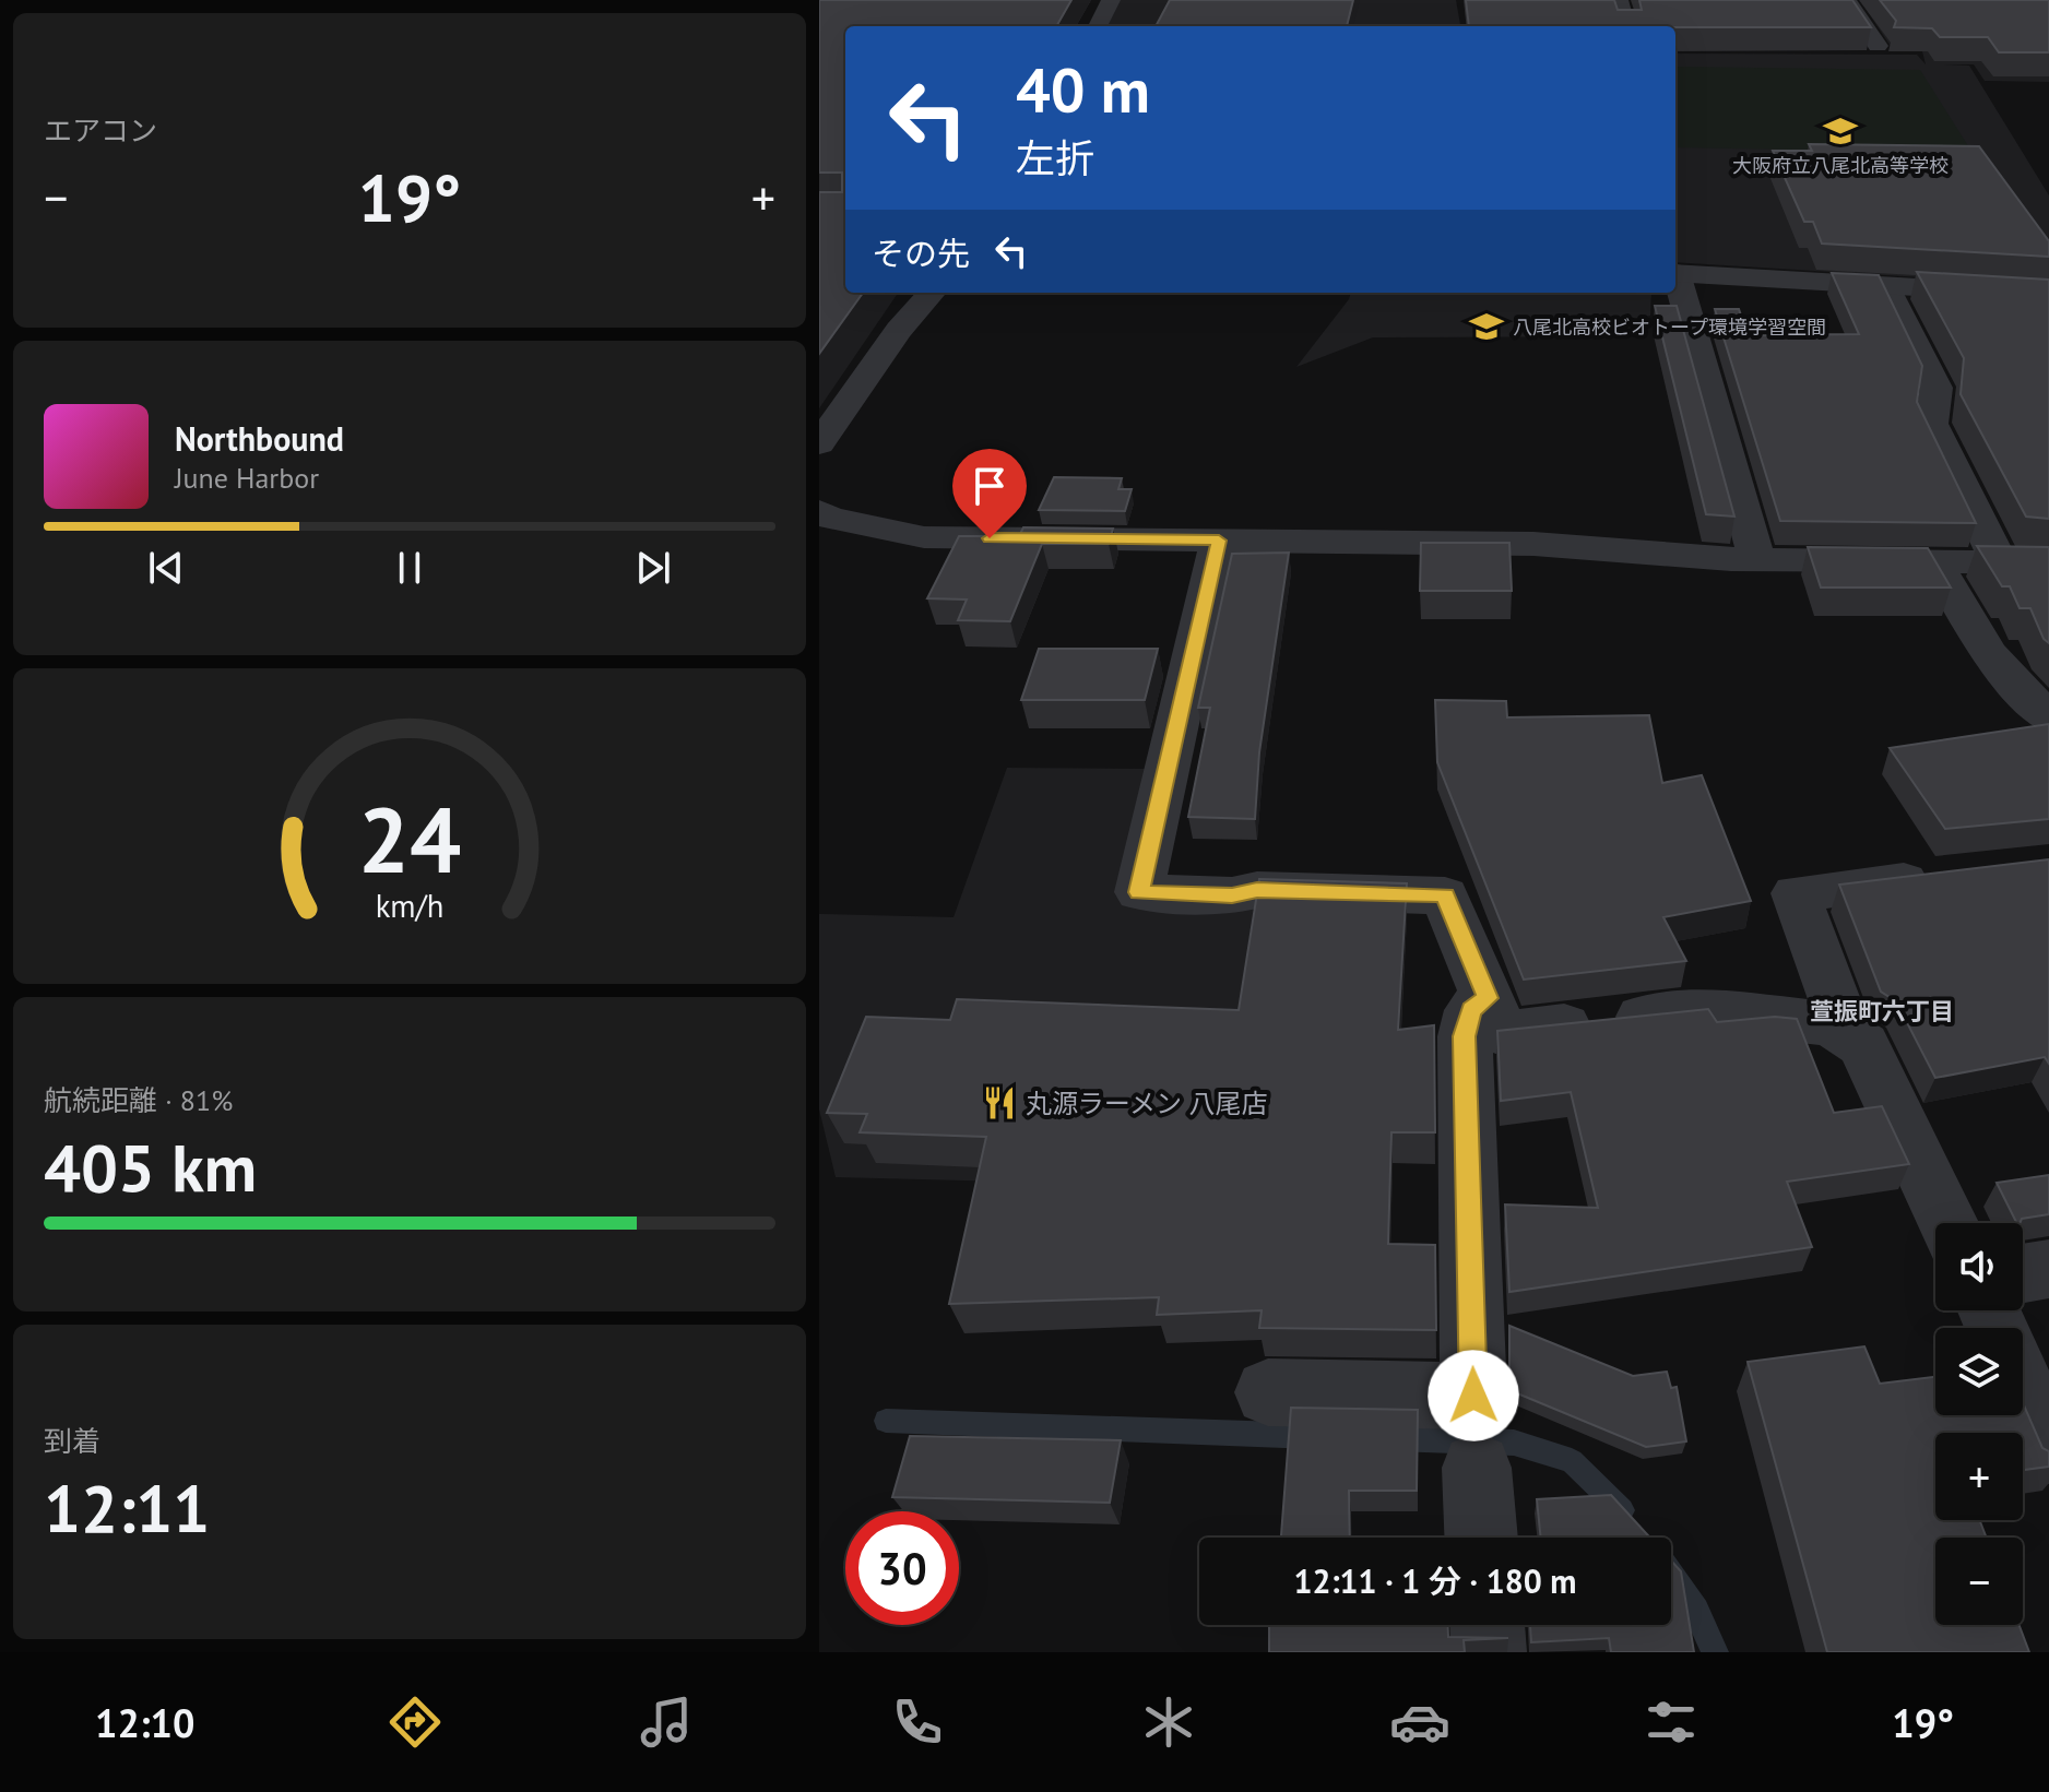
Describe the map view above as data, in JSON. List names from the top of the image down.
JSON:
{
  "districts": ["萱振町六丁目"],
  "places": {
    "school or university": ["大阪府立八尾北高等学校", "八尾北高校ビオトープ環境学習空間"],
    "restaurant": ["丸源ラーメン 八尾店"]
  },
  "page": {
    "tile": [
      "エアコン",
      ["航続距離 · 81%", "405 km"],
      ["到着", "12:11"]
    ],
    "turn": ["40 m", "左折"],
    "heat": ["−", "19°", "+"],
    "then": "その先",
    "song": ["Northbound", "June Harbor"],
    "map_buttons": ["+", "−"],
    "limit": "30",
    "trip": "12:11 · 1 分 · 180 m",
    "tabs": ["12:10", "19°"],
    "gauge": ["24", "km/h"]
  }
}
